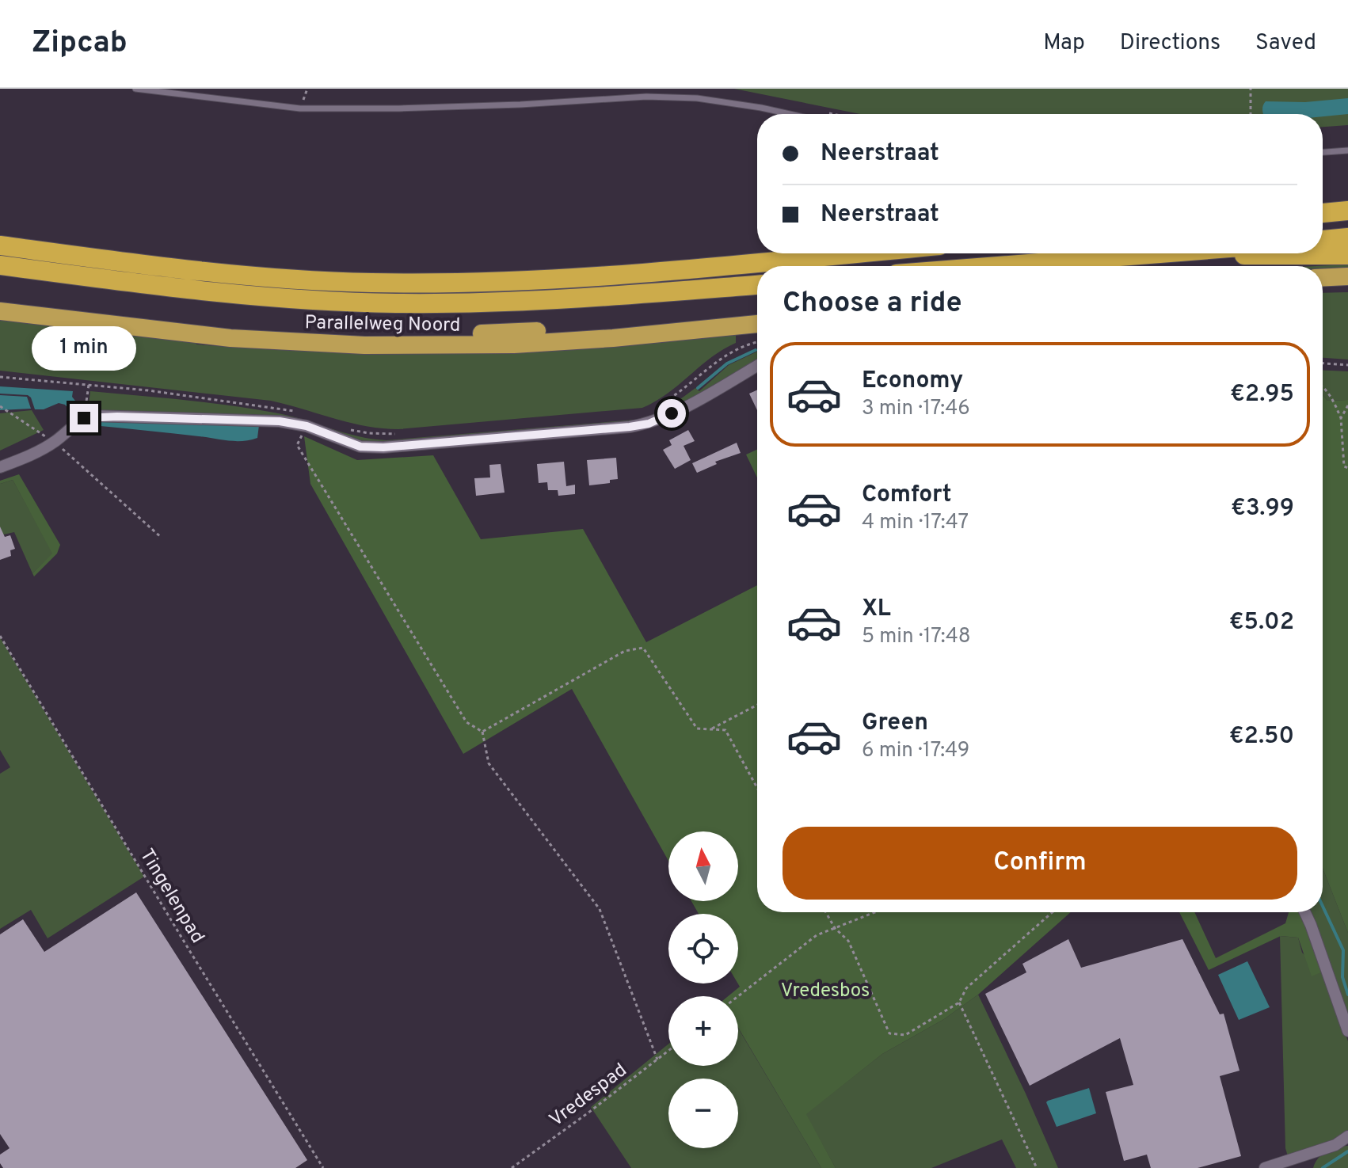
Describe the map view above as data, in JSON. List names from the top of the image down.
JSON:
{
  "streets": {
    "highway": ["Parallelweg Noord"],
    "path": ["Tingelenpad", "Vredespad"]
  },
  "parks": ["Vredesbos"],
  "north": "top",
  "page": {
    "header": "Zipcab",
    "nav": ["Map", "Directions", "Saved"],
    "banner": ["Neerstraat", "Neerstraat"],
    "heading": "Choose a ride",
    "bubble": "1 min",
    "list": [
      {
        "name": "Economy",
        "note": "3 min · 17:46",
        "value": "€2.95"
      },
      {
        "name": "Comfort",
        "note": "4 min · 17:47",
        "value": "€3.99"
      },
      {
        "name": "XL",
        "note": "5 min · 17:48",
        "value": "€5.02"
      },
      {
        "name": "Green",
        "note": "6 min · 17:49",
        "value": "€2.50"
      }
    ],
    "buttons": "Confirm",
    "map_buttons": ["+", "−"]
  }
}
